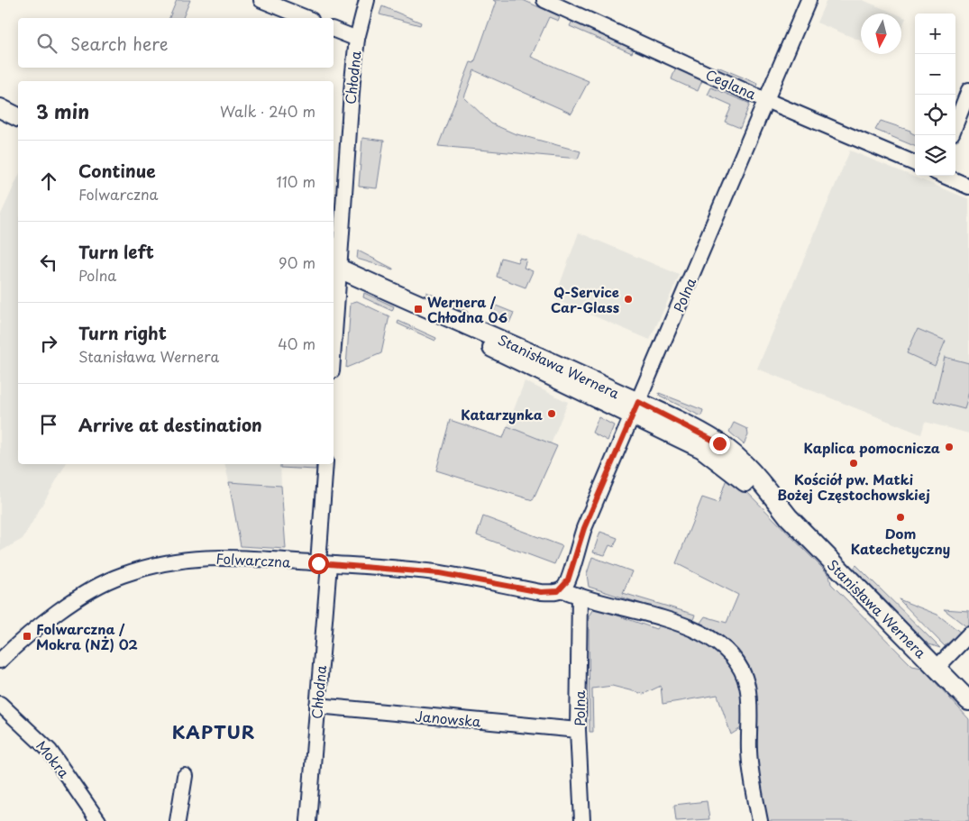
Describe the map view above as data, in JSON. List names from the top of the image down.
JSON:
{
  "streets": {
    "street": [
      "Chłodna",
      "Ceglana",
      "Polna",
      "Stanisława Wernera",
      "Folwarczna",
      "Janowska",
      "Mokra"
    ]
  },
  "crossings": [
    ["Chłodna", "Stanisława Wernera"],
    ["Chłodna", "Folwarczna"],
    ["Chłodna", "Janowska"],
    ["Ceglana", "Polna"],
    ["Polna", "Stanisława Wernera"],
    ["Polna", "Folwarczna"],
    ["Polna", "Janowska"]
  ],
  "districts": ["KAPTUR"],
  "places": {
    "other": [
      "Q-Service Car-Glass",
      "Katarzynka",
      "Kaplica pomocnicza",
      "Kościół pw. Matki Bożej Częstochowskiej",
      "Dom Katechetyczny"
    ],
    "transit": ["Wernera / Chłodna 06", "Folwarczna / Mokra (NŻ) 02"]
  },
  "north": "bottom",
  "page": {
    "map_buttons": ["+", "−"],
    "search": "Search here",
    "heading": ["3 min", "Walk · 240 m"],
    "list": [
      ["Continue", "Folwarczna", "110 m"],
      ["Turn left", "Polna", "90 m"],
      ["Turn right", "Stanisława Wernera", "40 m"],
      "Arrive at destination"
    ]
  }
}
